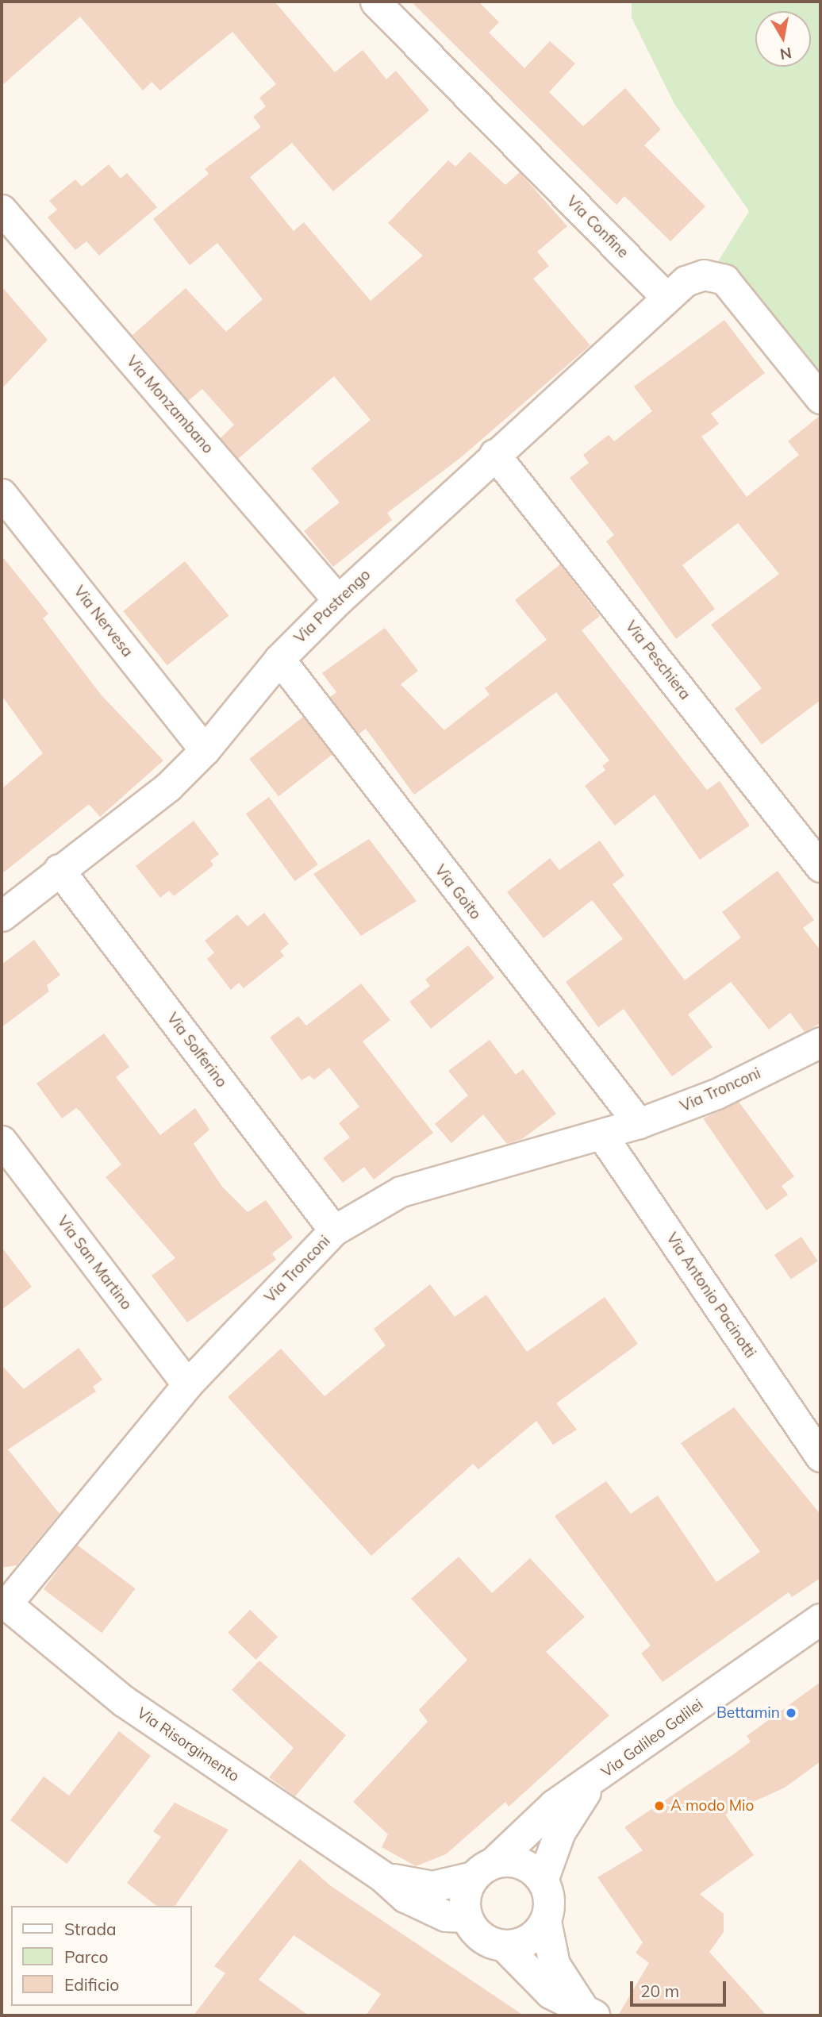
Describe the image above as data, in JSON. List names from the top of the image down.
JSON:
{
  "streets": {
    "street": [
      "Via Confine",
      "Via Monzambano",
      "Via Pastrengo",
      "Via Nervesa",
      "Via Peschiera",
      "Via Goito",
      "Via Solferino",
      "Via Tronconi",
      "Via San Martino",
      "Via Antonio Pacinotti",
      "Via Galileo Galilei",
      "Via Risorgimento"
    ]
  },
  "crossings": [
    ["Via Confine", "Via Pastrengo"],
    ["Via Monzambano", "Via Pastrengo"],
    ["Via Pastrengo", "Via Nervesa"],
    ["Via Pastrengo", "Via Peschiera"],
    ["Via Pastrengo", "Via Goito"],
    ["Via Pastrengo", "Via Solferino"],
    ["Via Goito", "Via Tronconi"],
    ["Via Solferino", "Via Tronconi"],
    ["Via Tronconi", "Via San Martino"],
    ["Via Tronconi", "Via Antonio Pacinotti"],
    ["Via Tronconi", "Via Risorgimento"],
    ["Via Galileo Galilei", "Via Risorgimento"]
  ],
  "places": ["Bettamin", "A modo Mio"],
  "legend": ["Strada", "Parco", "Edificio"],
  "scale_bar": "20 m",
  "north": "bottom"
}
